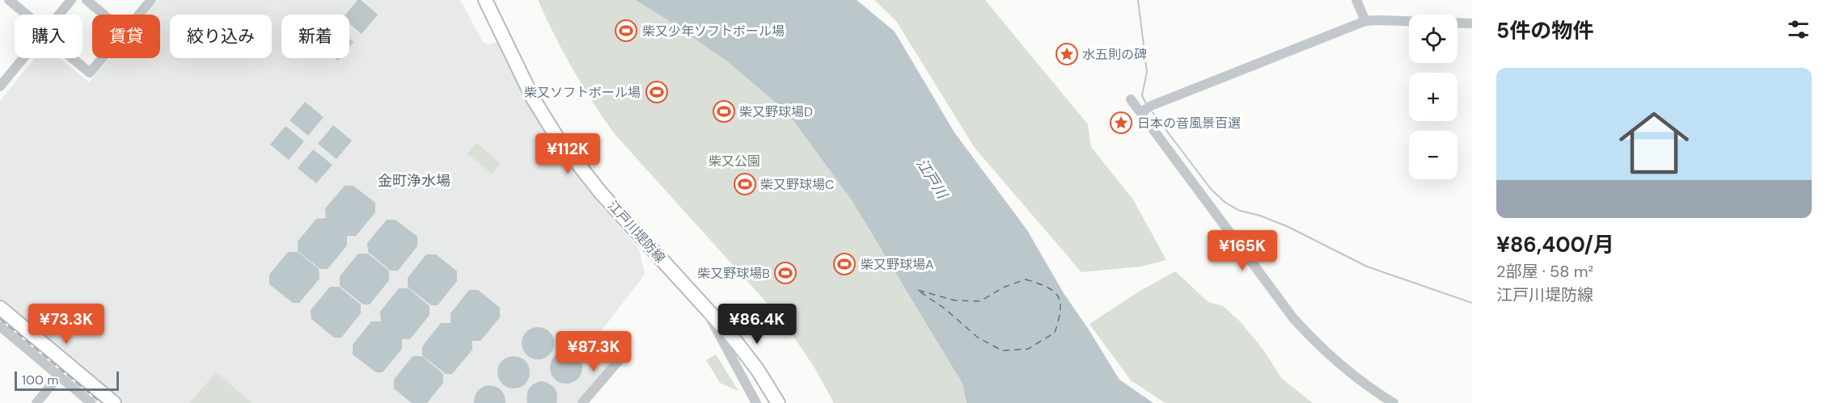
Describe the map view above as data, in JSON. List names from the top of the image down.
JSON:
{
  "streets": {
    "main road": ["江戸川堤防線"]
  },
  "districts": ["金町浄水場"],
  "water": ["江戸川"],
  "parks": ["柴又公園"],
  "places": {
    "sports": [
      "柴又少年ソフトボール場",
      "柴又ソフトボール場",
      "柴又野球場D",
      "柴又野球場C",
      "柴又野球場A",
      "柴又野球場B"
    ],
    "place": ["水五則の碑", "日本の音風景百選"]
  },
  "scale_bar": "100 m",
  "page": {
    "heading": "5件の物件",
    "map_buttons": ["+", "−"],
    "chip": [
      "購入",
      "賃貸",
      "絞り込み",
      "新着"
    ],
    "list": [
      {
        "name": "¥86,400/月",
        "note": "2部屋 · 58 m² · 江戸川堤防線"
      }
    ],
    "price": [
      "¥112K",
      "¥165K",
      "¥73.3K",
      "¥86.4K",
      "¥87.3K"
    ],
    "scale": "100 m"
  }
}
